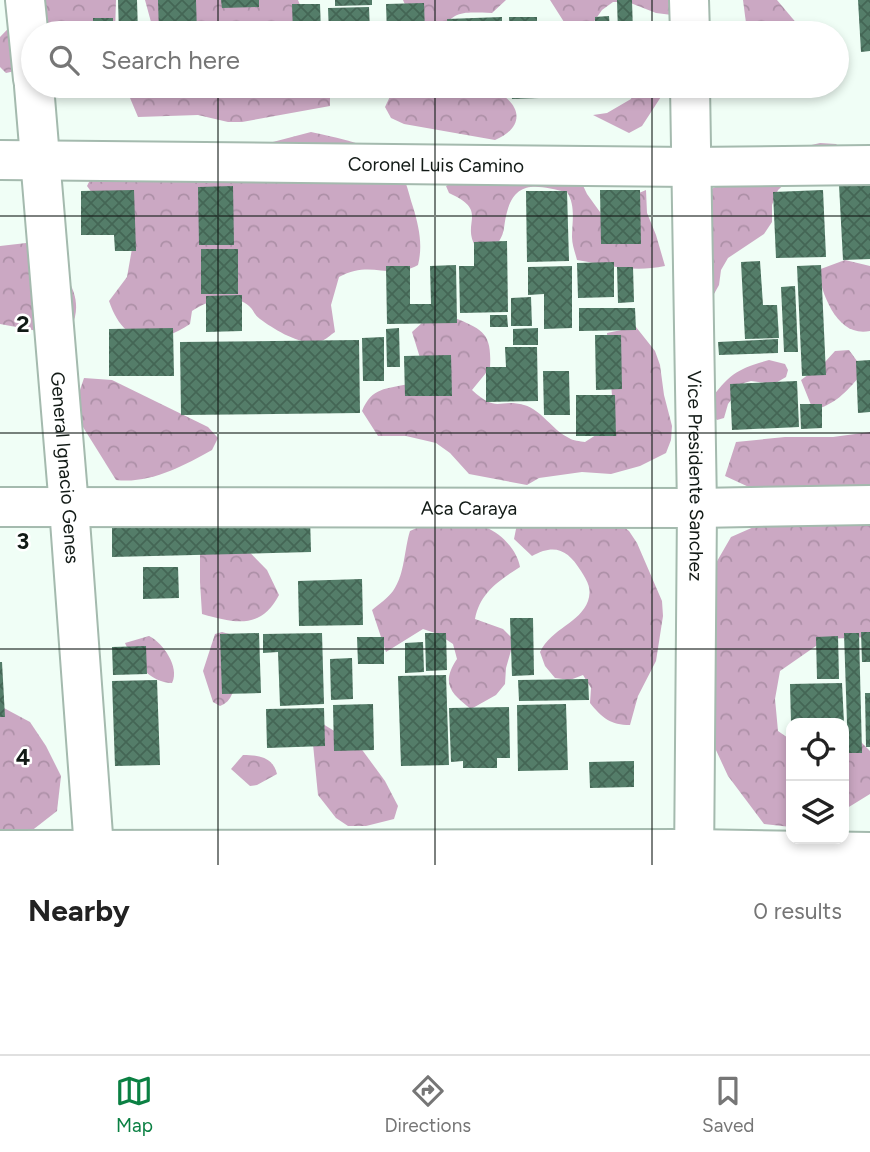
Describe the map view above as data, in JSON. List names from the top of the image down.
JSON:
{
  "streets": {
    "street": [
      "Coronel Luis Camino",
      "General Ignacio Genes",
      "Vice Presidente Sanchez",
      "Aca Caraya"
    ]
  },
  "crossings": [
    ["Coronel Luis Camino", "General Ignacio Genes"],
    ["Coronel Luis Camino", "Vice Presidente Sanchez"],
    ["General Ignacio Genes", "Aca Caraya"],
    ["Vice Presidente Sanchez", "Aca Caraya"]
  ],
  "page": {
    "search": "Search here",
    "heading": ["Nearby", "0 results"],
    "nav": ["Map", "Directions", "Saved"]
  },
  "grid": {
    "rows": ["2", "3", "4"]
  }
}
